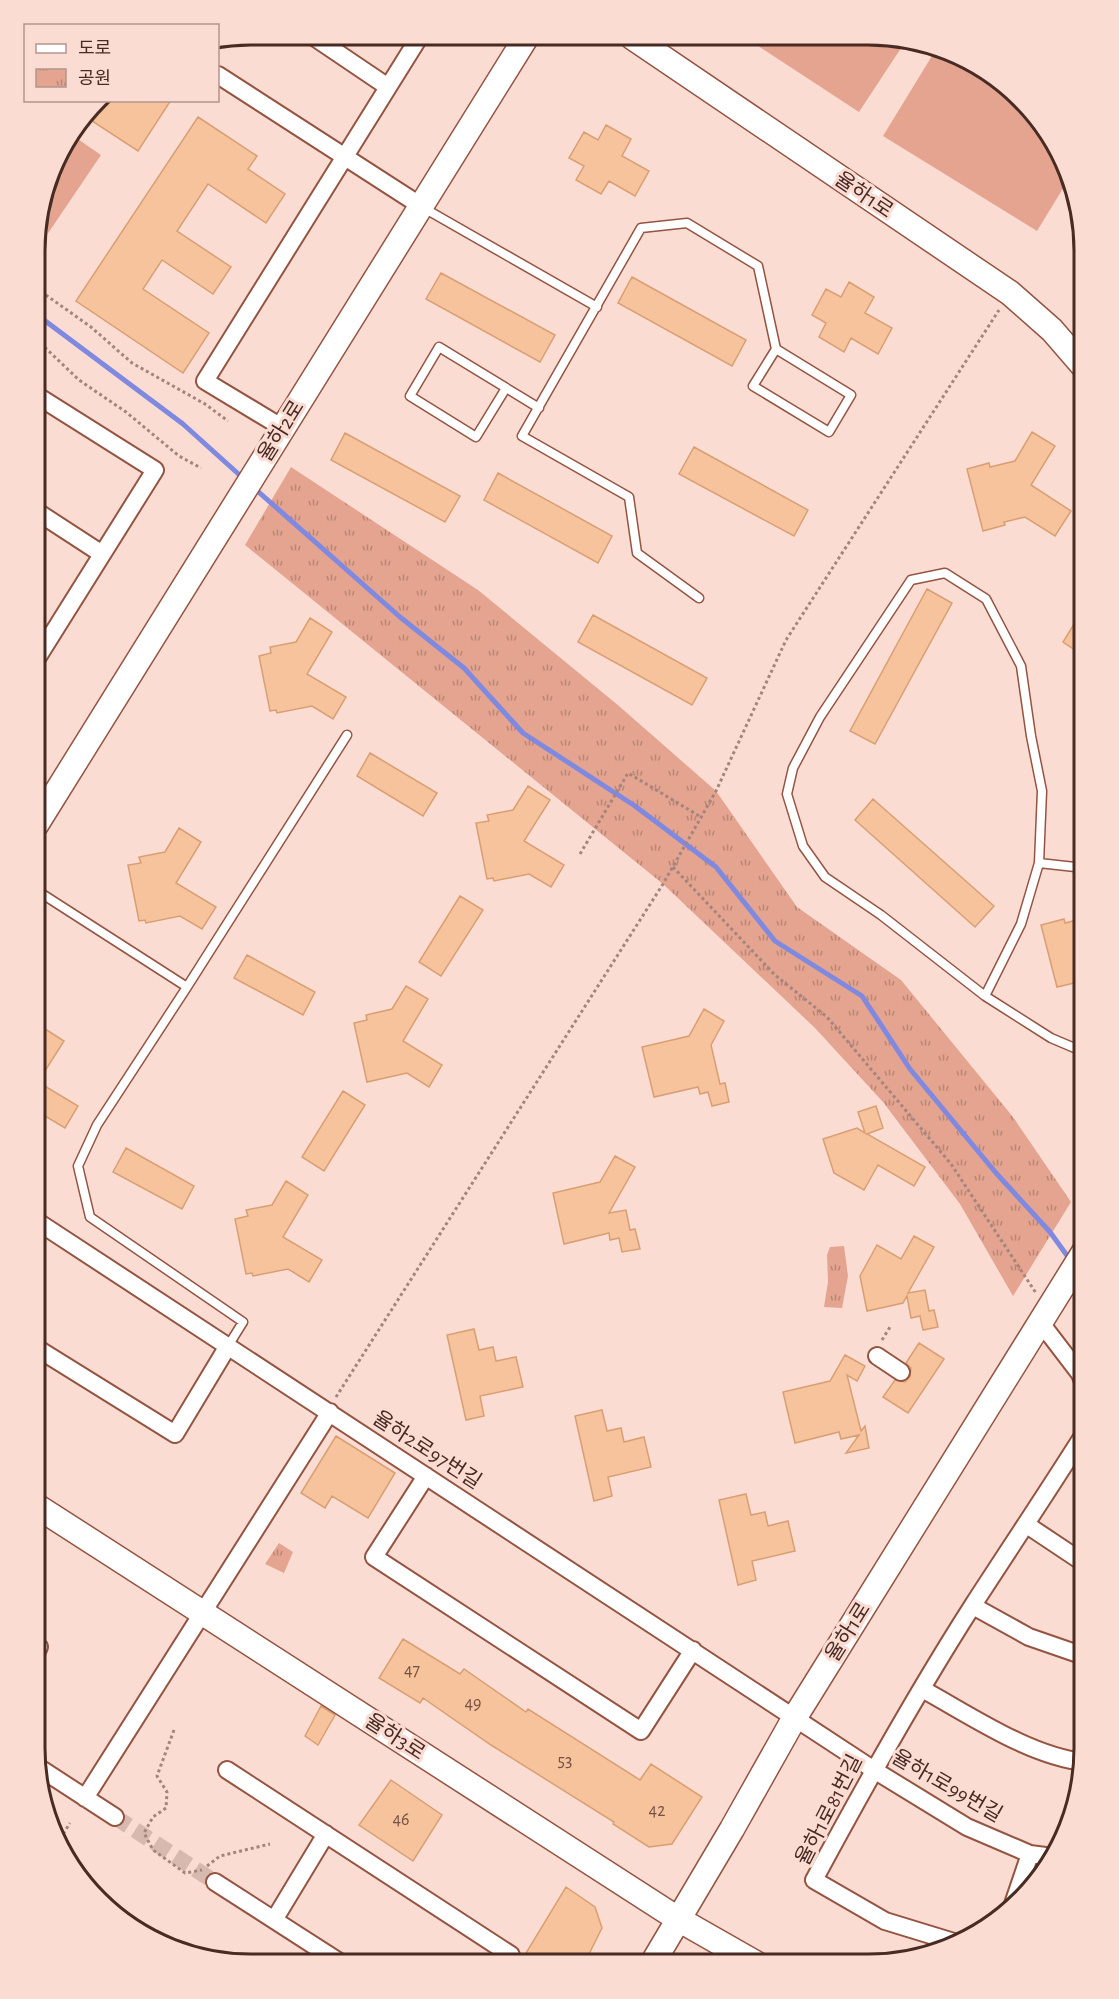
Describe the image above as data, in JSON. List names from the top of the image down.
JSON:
{
  "streets": {
    "street": [
      "율하1로",
      "율하2로",
      "율하2로97번길",
      "율하3로",
      "율하1로99번길",
      "율하1로81번길"
    ]
  },
  "crossings": [
    ["율하1로", "율하2로97번길"],
    ["율하1로", "율하3로"],
    ["율하1로", "율하1로99번길"],
    ["율하2로97번길", "율하1로99번길"],
    ["율하1로99번길", "율하1로81번길"]
  ],
  "house_numbers": [
    "47",
    "49",
    "53",
    "42",
    "46"
  ],
  "legend": ["도로", "공원"]
}
